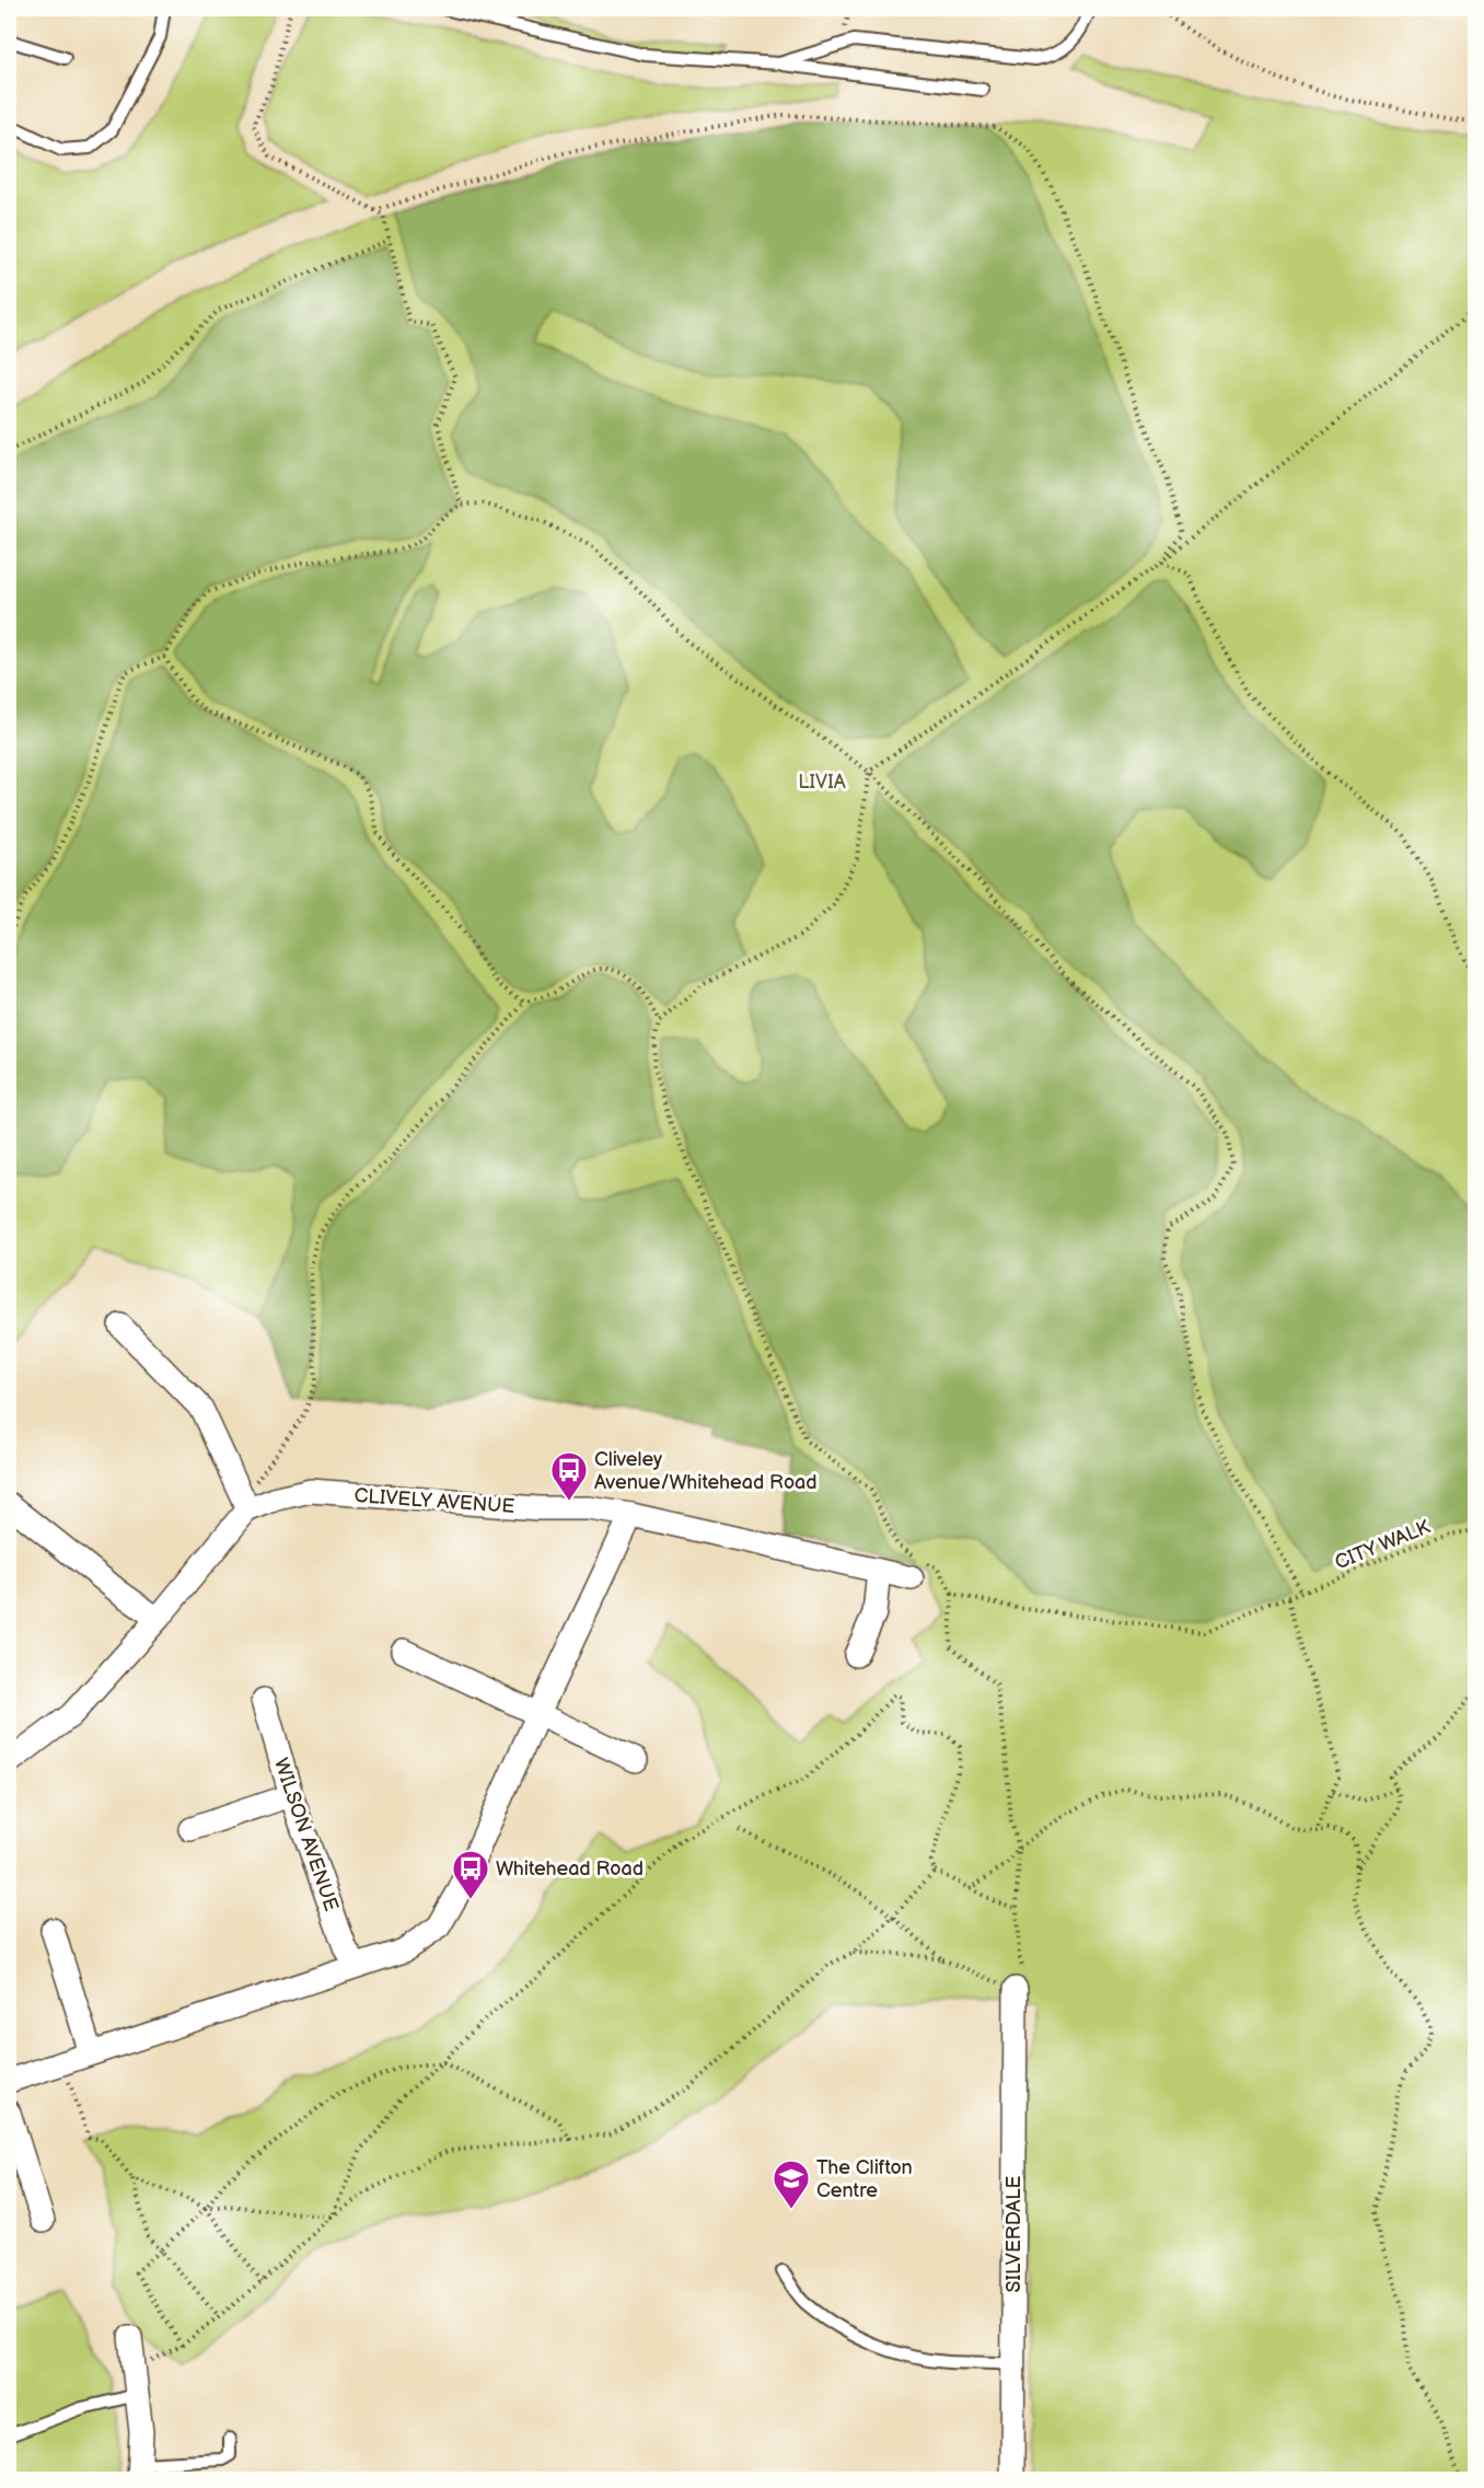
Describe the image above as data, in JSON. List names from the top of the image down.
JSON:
{
  "streets": {
    "street": ["CLIVELY AVENUE", "WILSON AVENUE", "SILVERDALE"],
    "path": ["CITY WALK"]
  },
  "parks": ["LIVIA"],
  "places": {
    "bus stop": ["Cliveley Avenue/Whitehead Road", "Whitehead Road"],
    "school or university": ["The Clifton Centre"]
  }
}
